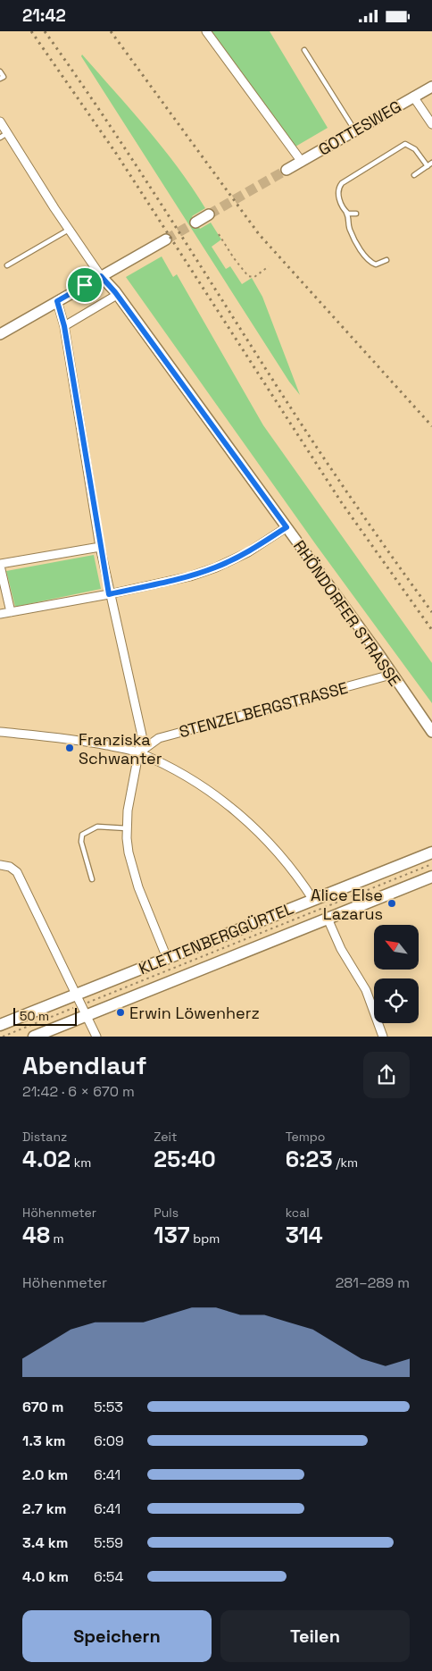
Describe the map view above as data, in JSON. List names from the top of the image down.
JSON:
{
  "streets": {
    "main road": ["KLETTENBERGGÜRTEL"],
    "street": ["GOTTESWEG", "RHÖNDORFER STRASSE", "STENZELBERGSTRASSE"]
  },
  "crossings": [
    ["RHÖNDORFER STRASSE", "STENZELBERGSTRASSE"]
  ],
  "places": ["Franziska Schwanter", "Alice Else Lazarus", "Erwin Löwenherz"],
  "scale_bar": "50 m",
  "north": "top left",
  "page": {
    "status": "21:42",
    "scale": "50 m",
    "heading": ["Abendlauf", "21:42 · 6 × 670 m"],
    "stats": [
      ["Distanz", "4.02 km"],
      ["Zeit", "25:40"],
      ["Tempo", "6:23 /km"],
      ["Höhenmeter", "48 m"],
      ["Puls", "137 bpm"],
      ["kcal", "314"]
    ],
    "chart": ["Höhenmeter", "281–289 m"],
    "list": [
      {
        "name": "670 m",
        "note": "5:53"
      },
      {
        "name": "1.3 km",
        "note": "6:09"
      },
      {
        "name": "2.0 km",
        "note": "6:41"
      },
      {
        "name": "2.7 km",
        "note": "6:41"
      },
      {
        "name": "3.4 km",
        "note": "5:59"
      },
      {
        "name": "4.0 km",
        "note": "6:54"
      }
    ],
    "buttons": ["Speichern", "Teilen"]
  }
}
